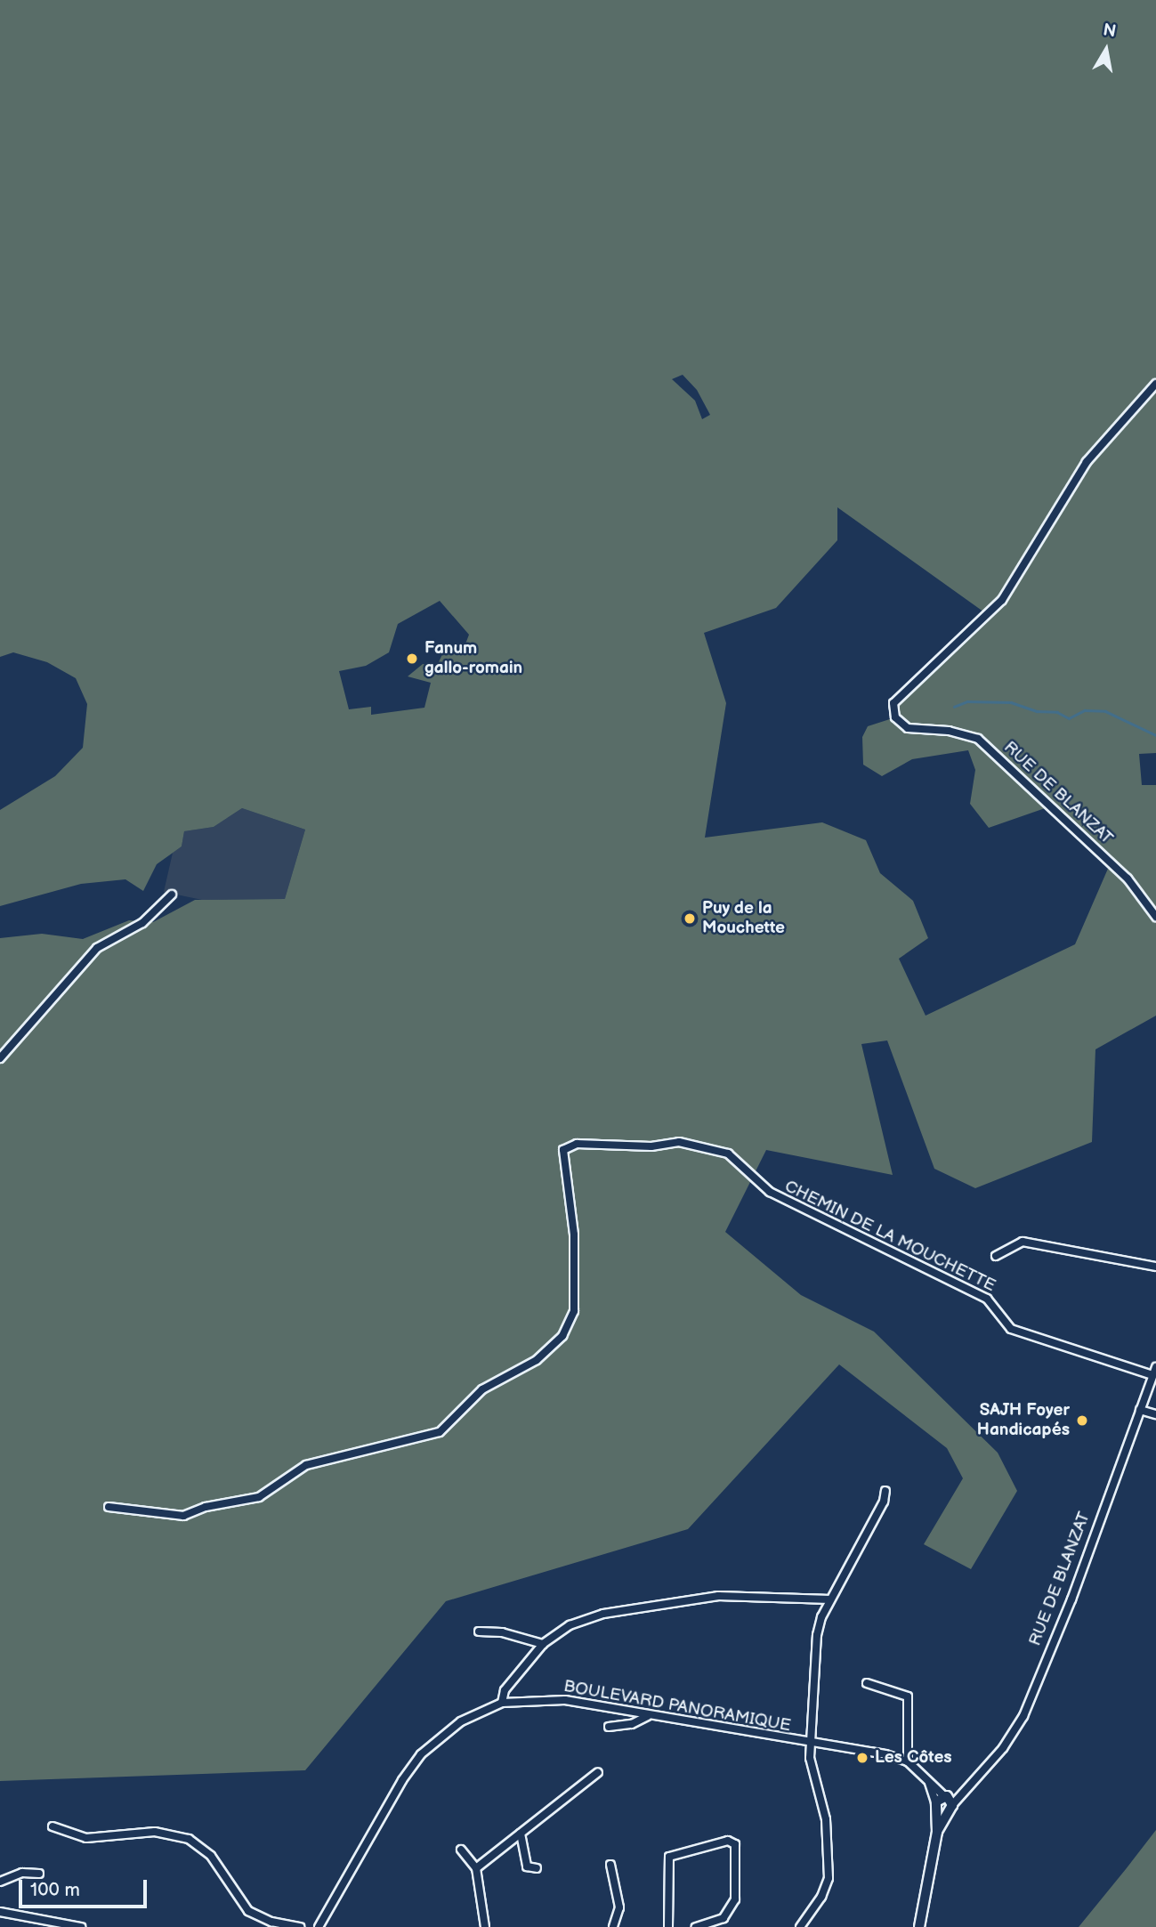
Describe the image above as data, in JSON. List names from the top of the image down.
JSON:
{
  "streets": {
    "street": ["RUE DE BLANZAT", "CHEMIN DE LA MOUCHETTE", "BOULEVARD PANORAMIQUE"]
  },
  "crossings": [
    ["RUE DE BLANZAT", "CHEMIN DE LA MOUCHETTE"]
  ],
  "places": [
    "Fanum gallo-romain",
    "Puy de la Mouchette",
    "SAJH Foyer Handicapés",
    "Les Côtes"
  ],
  "scale_bar": "100 m",
  "north": "top"
}
